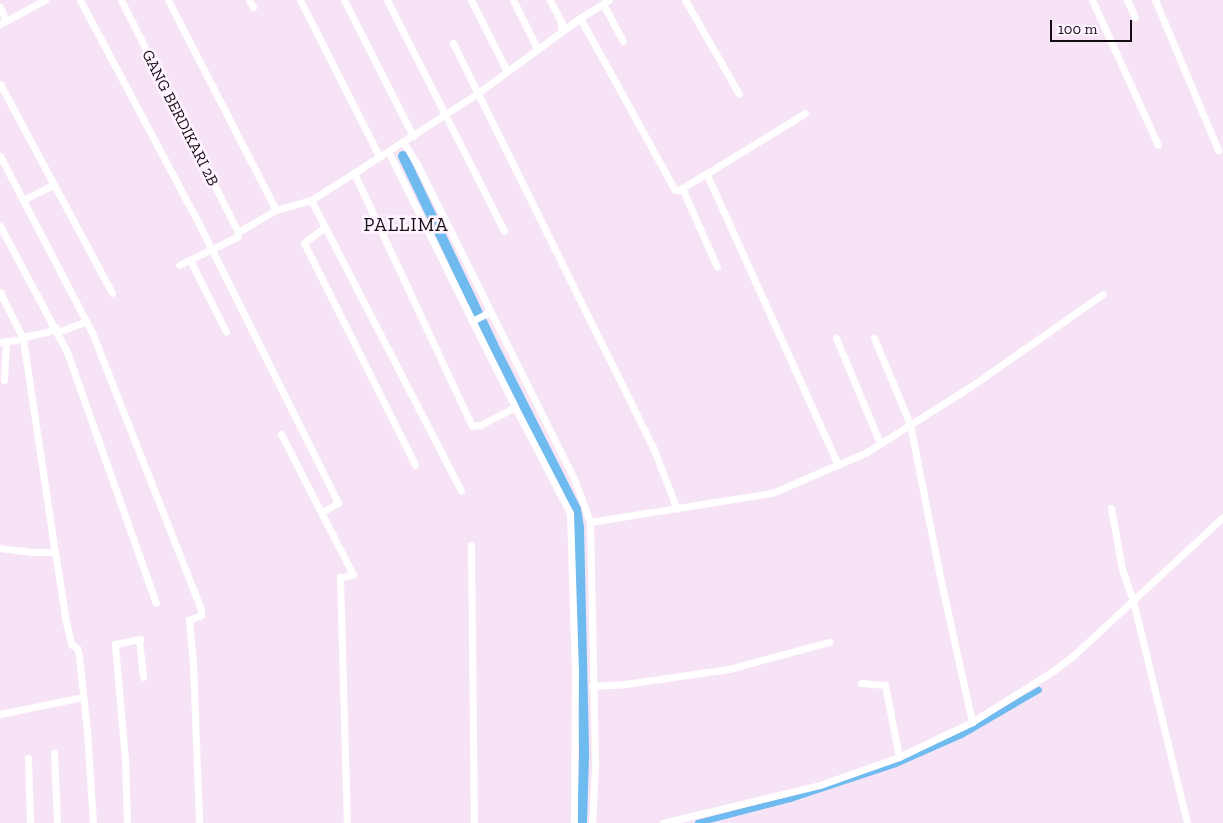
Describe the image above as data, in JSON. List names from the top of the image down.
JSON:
{
  "streets": {
    "street": ["GANG BERDIKARI 2B"]
  },
  "districts": ["PALLIMA"],
  "scale_bar": "100 m"
}
